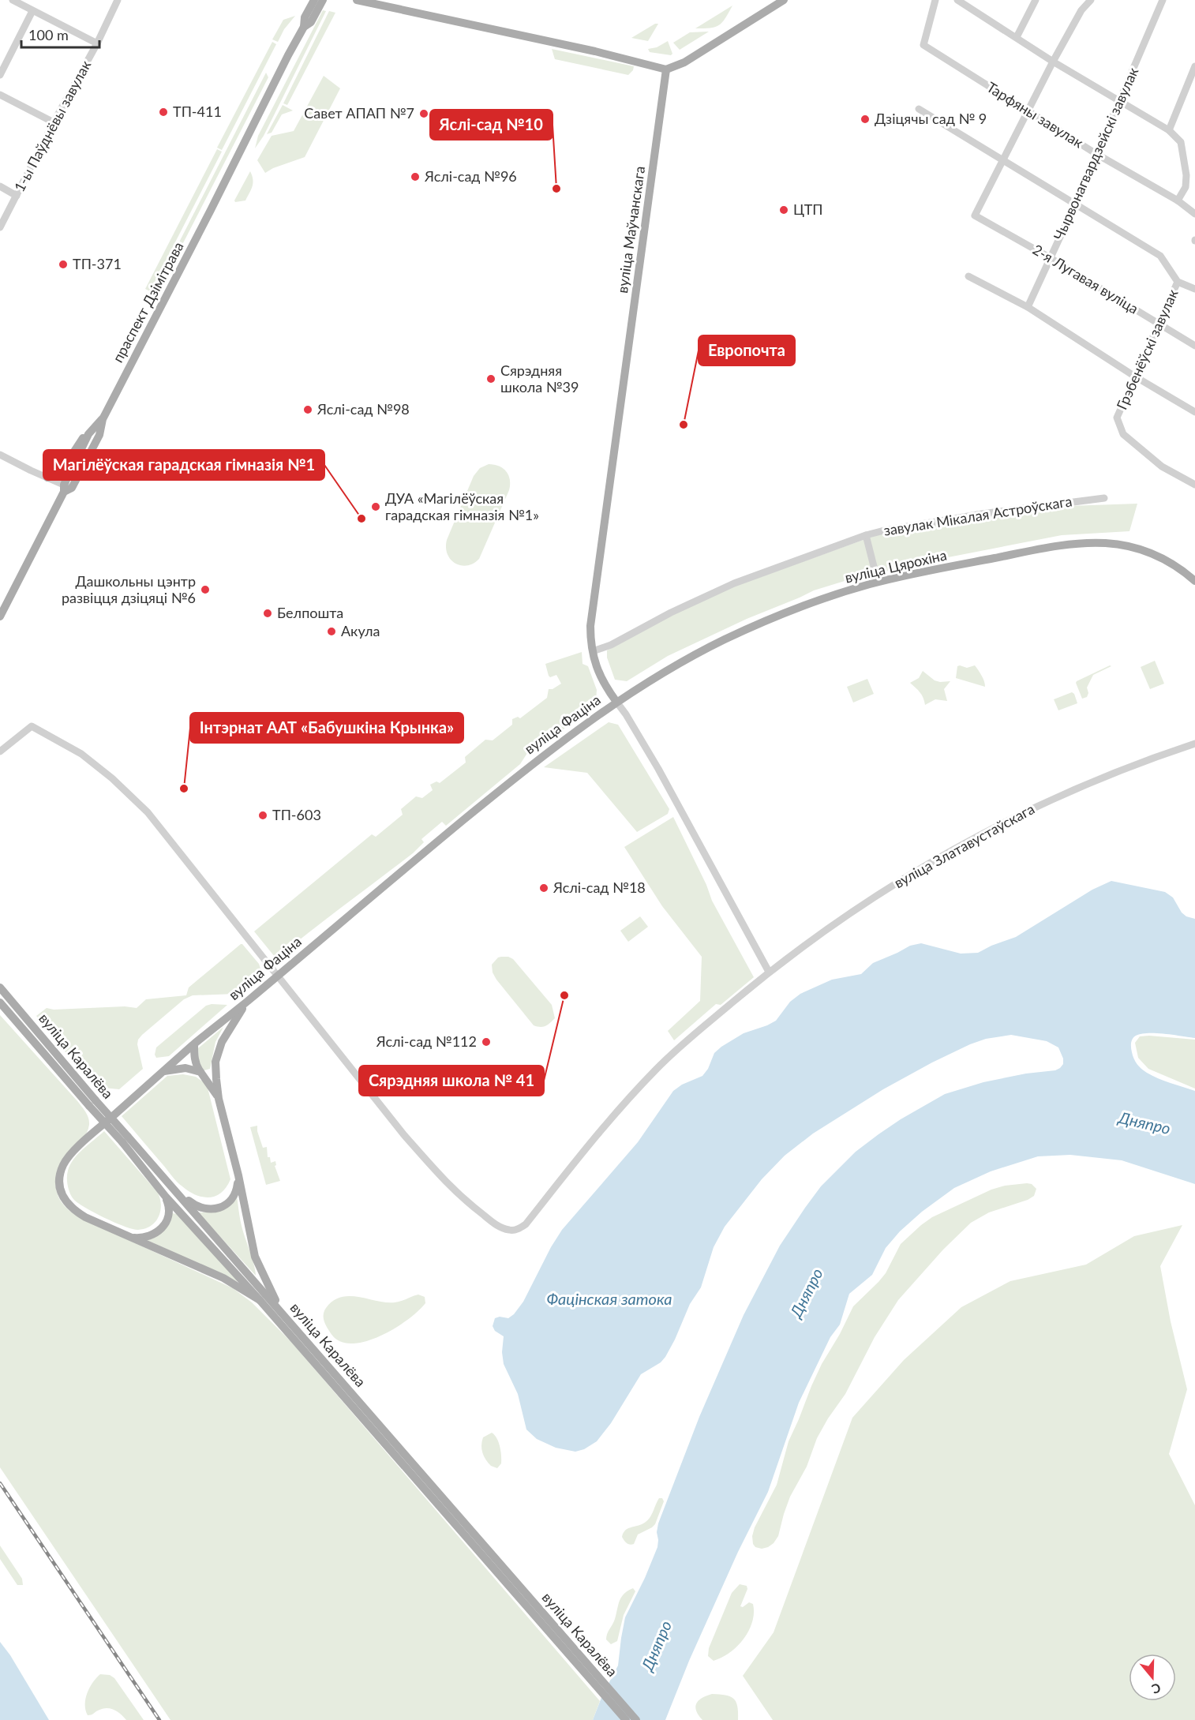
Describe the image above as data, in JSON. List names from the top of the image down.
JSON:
{
  "streets": {
    "main road": [
      "вуліца Маўчанскага",
      "праспект Дзімітрава",
      "вуліца Цярохіна",
      "вуліца Фаціна",
      "вуліца Каралёва"
    ],
    "street": [
      "Тарфяны завулак",
      "1-ы Паўднёвы завулак",
      "Чырвонагвардзейскі завулак",
      "2-я Лугавая вуліца",
      "Грэбенёўскі завулак",
      "завулак Мікалая Астроўскага",
      "вуліца Златавустаўскага"
    ]
  },
  "crossings": [
    ["Тарфяны завулак", "Чырвонагвардзейскі завулак"],
    ["Чырвонагвардзейскі завулак", "2-я Лугавая вуліца"],
    ["вуліца Маўчанскага", "завулак Мікалая Астроўскага"],
    ["вуліца Маўчанскага", "вуліца Цярохіна"],
    ["вуліца Маўчанскага", "вуліца Фаціна"],
    ["2-я Лугавая вуліца", "Грэбенёўскі завулак"],
    ["вуліца Цярохіна", "вуліца Фаціна"],
    ["вуліца Фаціна", "вуліца Златавустаўскага"]
  ],
  "water": ["Дняпро", "Фацінская затока"],
  "places": [
    "ТП-411",
    "Савет АПАП №7",
    "Дзіцячы сад № 9",
    "Яслі-сад №96",
    "Яслі-сад №10",
    "ЦТП",
    "ТП-371",
    "Сярэдняя школа №39",
    "Яслі-сад №98",
    "Европочта",
    "ДУА «Магілёўская гарадская гімназія №1»",
    "Магілёўская гарадская гімназія №1",
    "Дашкольны цэнтр развіцця дзіцяці №6",
    "Белпошта",
    "Акула",
    "Інтэрнат ААТ «Бабушкіна Крынка»",
    "ТП-603",
    "Яслі-сад №18",
    "Сярэдняя школа № 41",
    "Яслі-сад №112"
  ],
  "scale_bar": "100 m",
  "north": "bottom"
}
